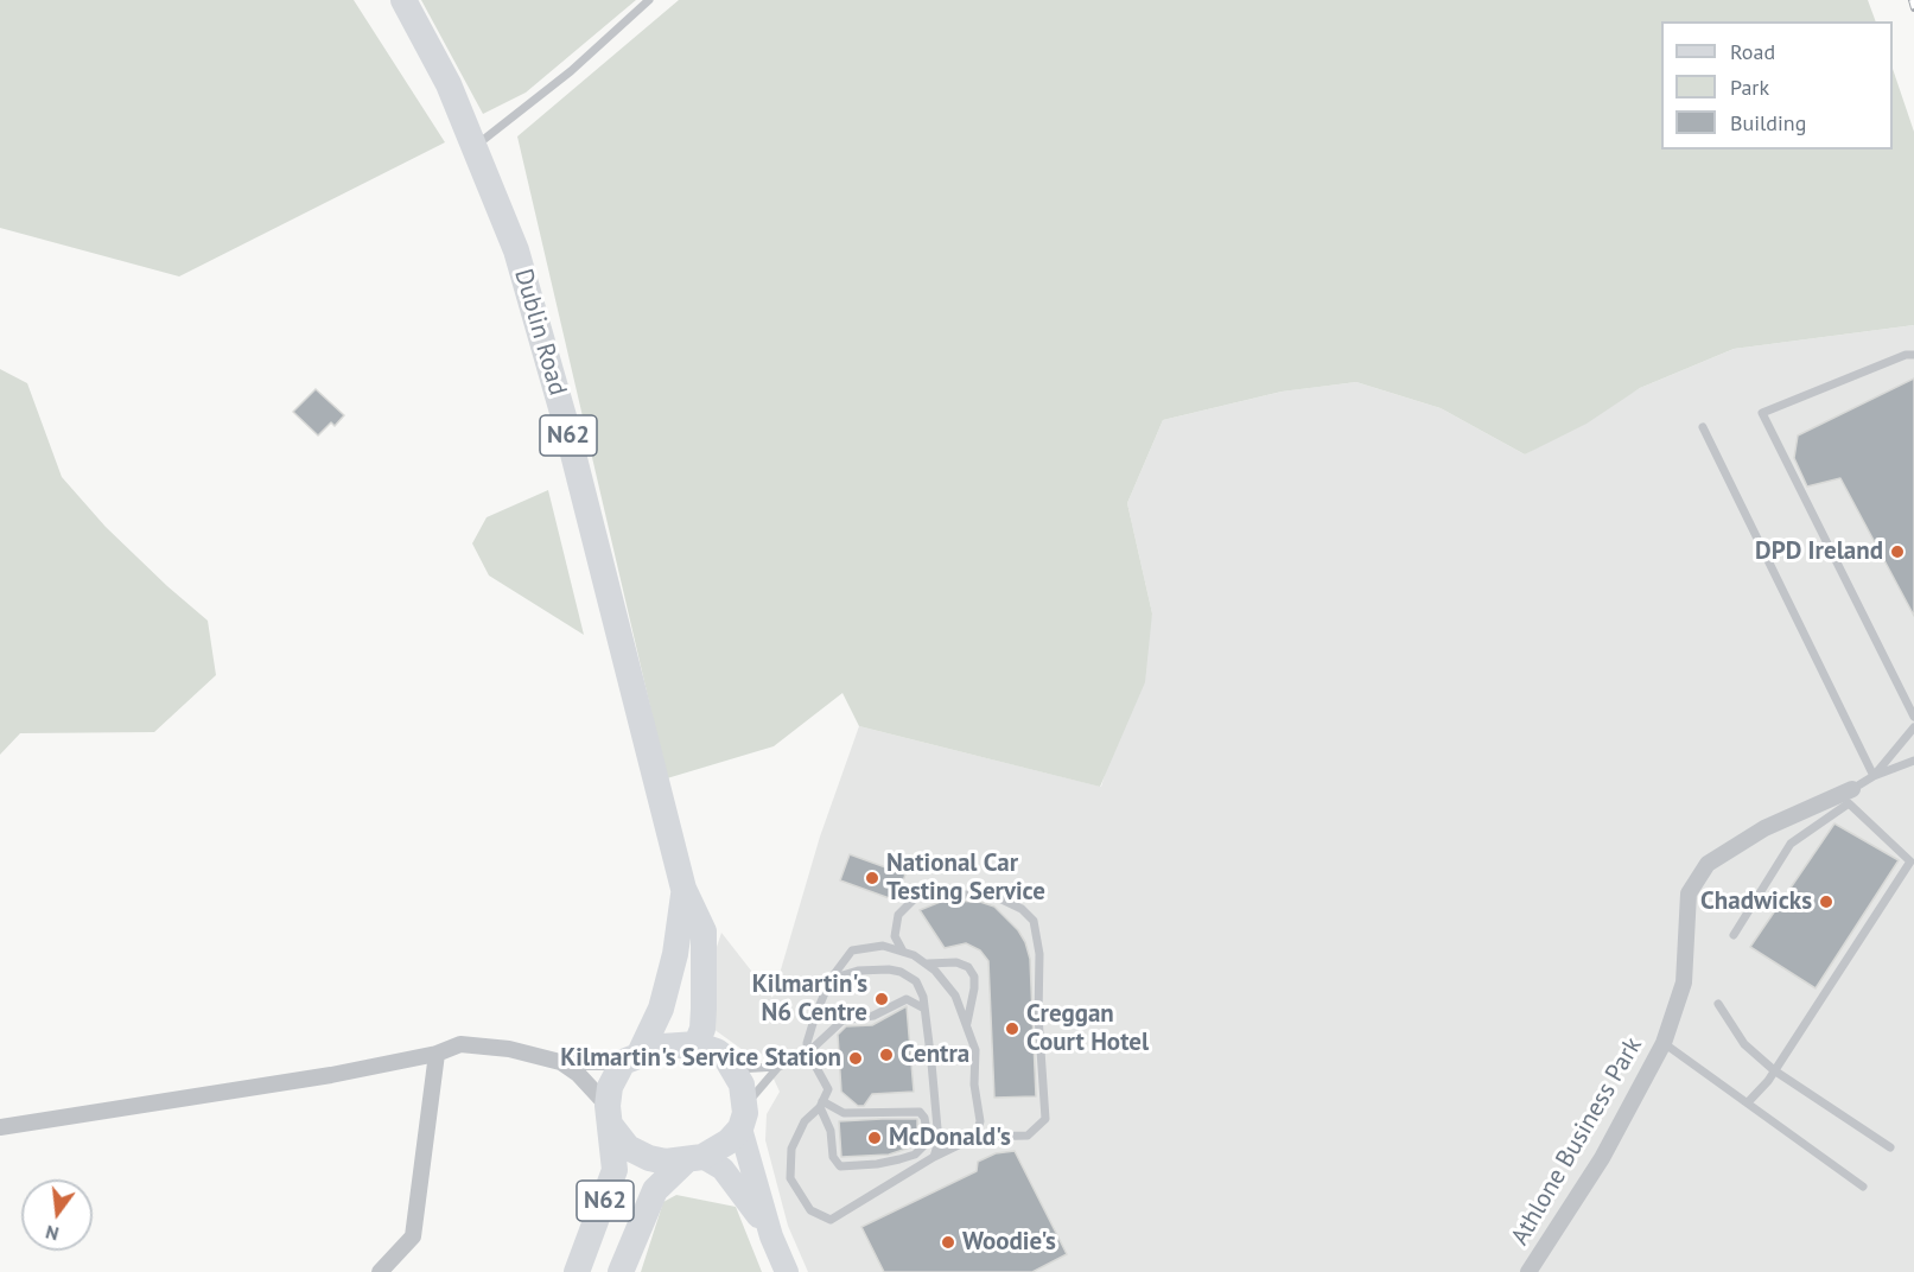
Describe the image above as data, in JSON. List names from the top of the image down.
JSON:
{
  "streets": {
    "main road": ["Dublin Road", "N62"],
    "street": ["Athlone Business Park"]
  },
  "crossings": [
    ["Dublin Road", "N62"]
  ],
  "places": [
    "DPD Ireland",
    "National Car Testing Service",
    "Chadwicks",
    "Kilmartin's N6 Centre",
    "Creggan Court Hotel",
    "Centra",
    "Kilmartin's Service Station",
    "McDonald's",
    "Woodie's"
  ],
  "legend": ["Road", "Park", "Building"],
  "north": "bottom"
}
